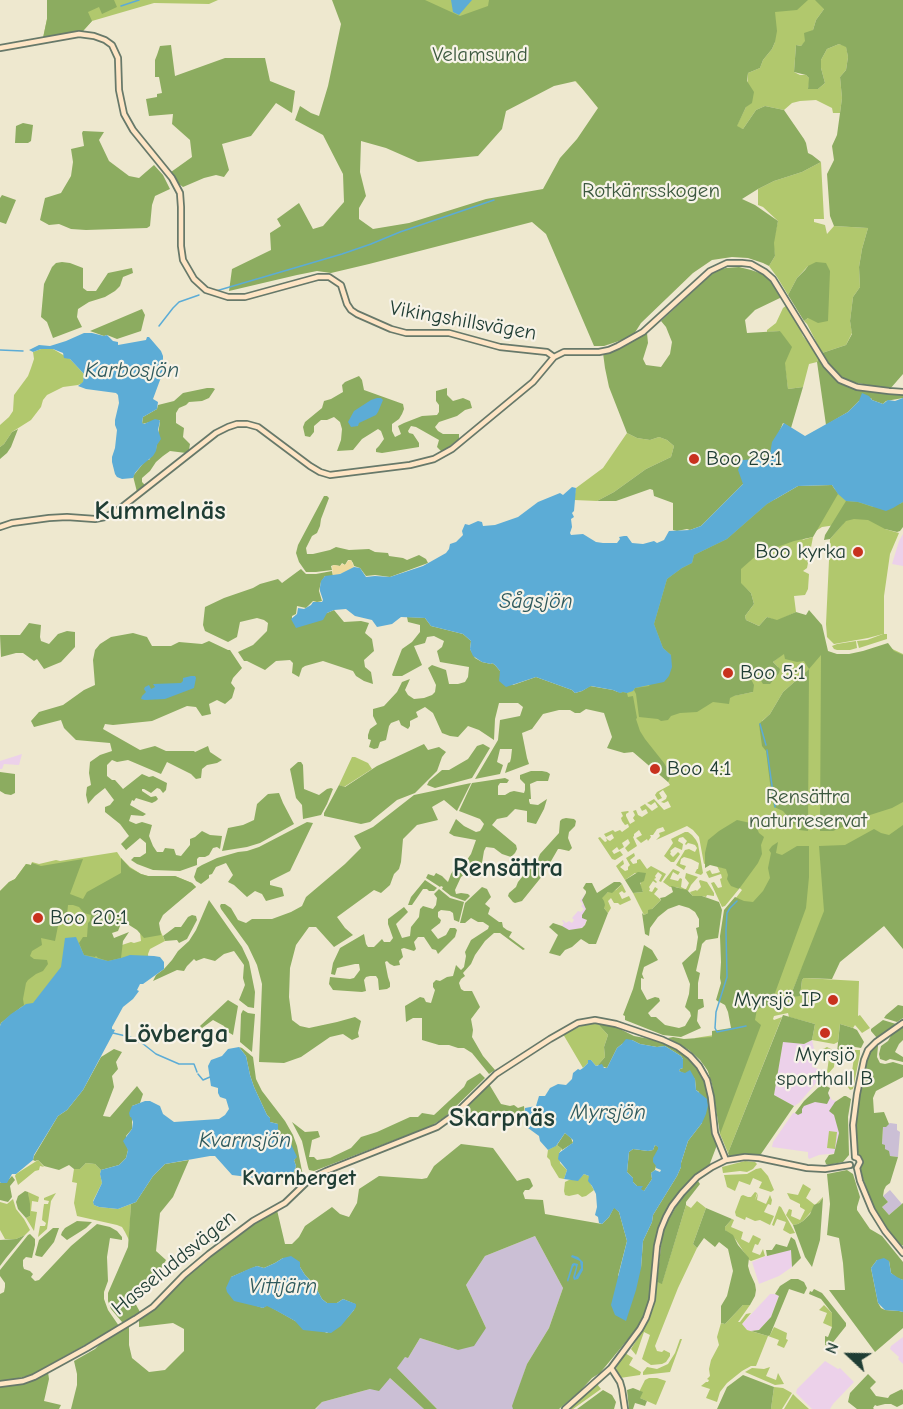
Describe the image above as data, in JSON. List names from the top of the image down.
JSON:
{
  "streets": {
    "street": ["Vikingshillsvägen", "Hasseluddsvägen"]
  },
  "districts": [
    "Kummelnäs",
    "Rensättra",
    "Lövberga",
    "Skarpnäs",
    "Kvarnberget"
  ],
  "water": [
    "Karbosjön",
    "Sågsjön",
    "Myrsjön",
    "Kvarnsjön",
    "Vittjärn"
  ],
  "parks": ["Velamsund", "Rotkärrsskogen", "Rensättra naturreservat"],
  "places": [
    "Boo 29:1",
    "Boo kyrka",
    "Boo 5:1",
    "Boo 4:1",
    "Boo 20:1",
    "Myrsjö IP",
    "Myrsjö sporthall B"
  ],
  "north": "left"
}
